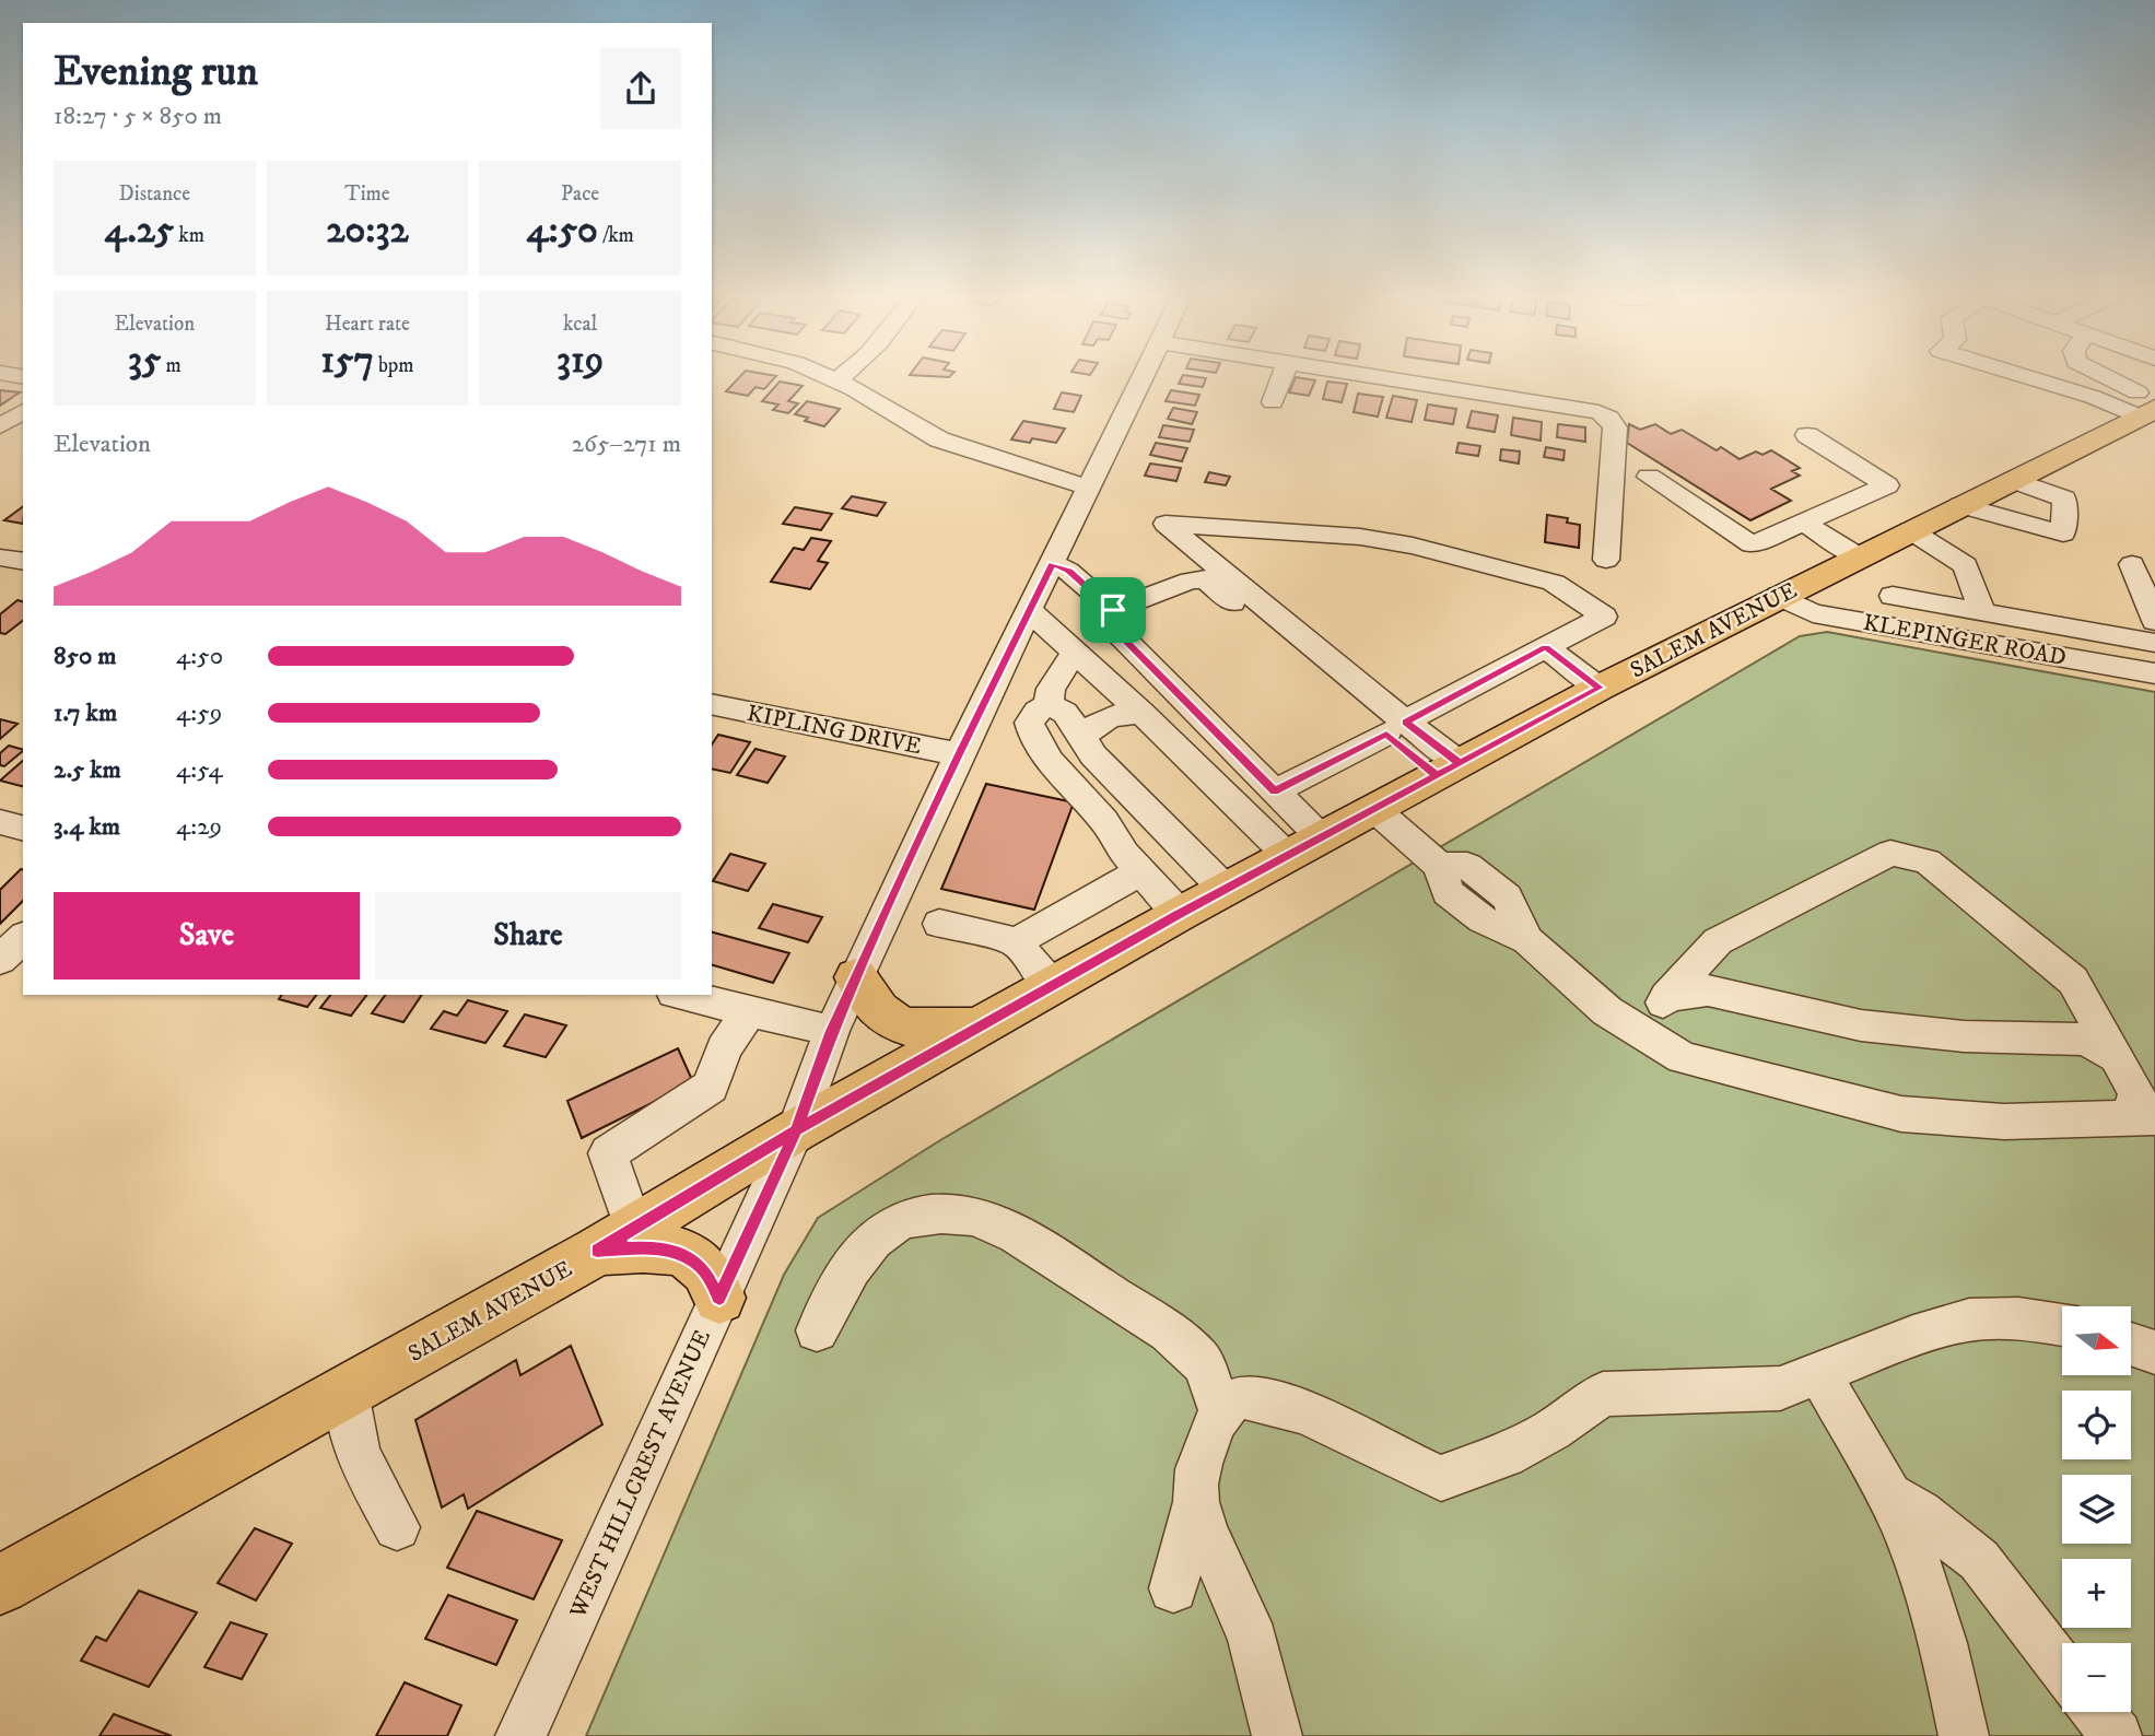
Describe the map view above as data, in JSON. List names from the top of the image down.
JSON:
{
  "streets": {
    "main road": ["SALEM AVENUE"],
    "street": ["KLEPINGER ROAD", "KIPLING DRIVE", "WEST HILLCREST AVENUE"]
  },
  "crossings": [
    ["SALEM AVENUE", "KLEPINGER ROAD"],
    ["SALEM AVENUE", "WEST HILLCREST AVENUE"],
    ["KIPLING DRIVE", "WEST HILLCREST AVENUE"]
  ],
  "north": "right",
  "page": {
    "heading": ["Evening run", "18:27 · 5 × 850 m"],
    "stats": [
      ["Distance", "4.25 km"],
      ["Time", "20:32"],
      ["Pace", "4:50 /km"],
      ["Elevation", "35 m"],
      ["Heart rate", "157 bpm"],
      ["kcal", "319"]
    ],
    "chart": ["Elevation", "265–271 m"],
    "list": [
      {
        "name": "850 m",
        "note": "4:50"
      },
      {
        "name": "1.7 km",
        "note": "4:59"
      },
      {
        "name": "2.5 km",
        "note": "4:54"
      },
      {
        "name": "3.4 km",
        "note": "4:29"
      }
    ],
    "buttons": ["Save", "Share"],
    "map_buttons": ["+", "−"]
  }
}
